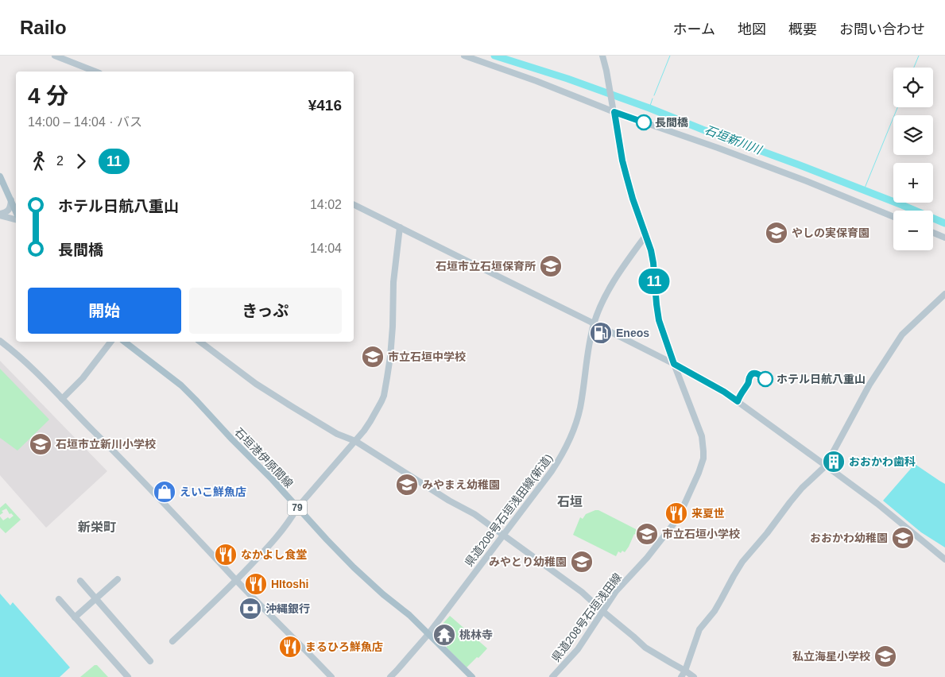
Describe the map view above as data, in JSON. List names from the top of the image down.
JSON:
{
  "streets": {
    "main road": ["石垣港伊原間線", "79"],
    "street": ["県道208号石垣浅田線(新道)", "県道208号石垣浅田線"]
  },
  "crossings": [
    ["石垣港伊原間線", "県道208号石垣浅田線(新道)"],
    ["県道208号石垣浅田線(新道)", "県道208号石垣浅田線"]
  ],
  "districts": ["石垣", "新栄町"],
  "water": ["石垣新川川"],
  "places": {
    "other": ["長間橋", "ホテル日航八重山"],
    "school or university": [
      "やしの実保育園",
      "石垣市立石垣保育所",
      "市立石垣中学校",
      "石垣市立新川小学校",
      "みやまえ幼稚園",
      "市立石垣小学校",
      "おおかわ幼稚園",
      "みやとり幼稚園",
      "私立海星小学校"
    ],
    "fuel station": ["Eneos"],
    "building": ["おおかわ歯科"],
    "shop": ["えいこ鮮魚店"],
    "restaurant": [
      "来夏世",
      "なかよし食堂",
      "HItoshi",
      "まるひろ鮮魚店"
    ],
    "bank": ["沖縄銀行"],
    "temple": ["桃林寺"]
  },
  "lines": ["bus line 11"],
  "page": {
    "header": "Railo",
    "nav": [
      "ホーム",
      "地図",
      "概要",
      "お問い合わせ"
    ],
    "on_map": "11",
    "map_buttons": ["+", "−"],
    "heading": ["4 分", "14:00 – 14:04 · バス", "¥416"],
    "legs": ["2", "11"],
    "list": [
      {
        "name": "ホテル日航八重山",
        "value": "14:02"
      },
      {
        "name": "長間橋",
        "value": "14:04"
      }
    ],
    "buttons": ["開始", "きっぷ"]
  }
}
